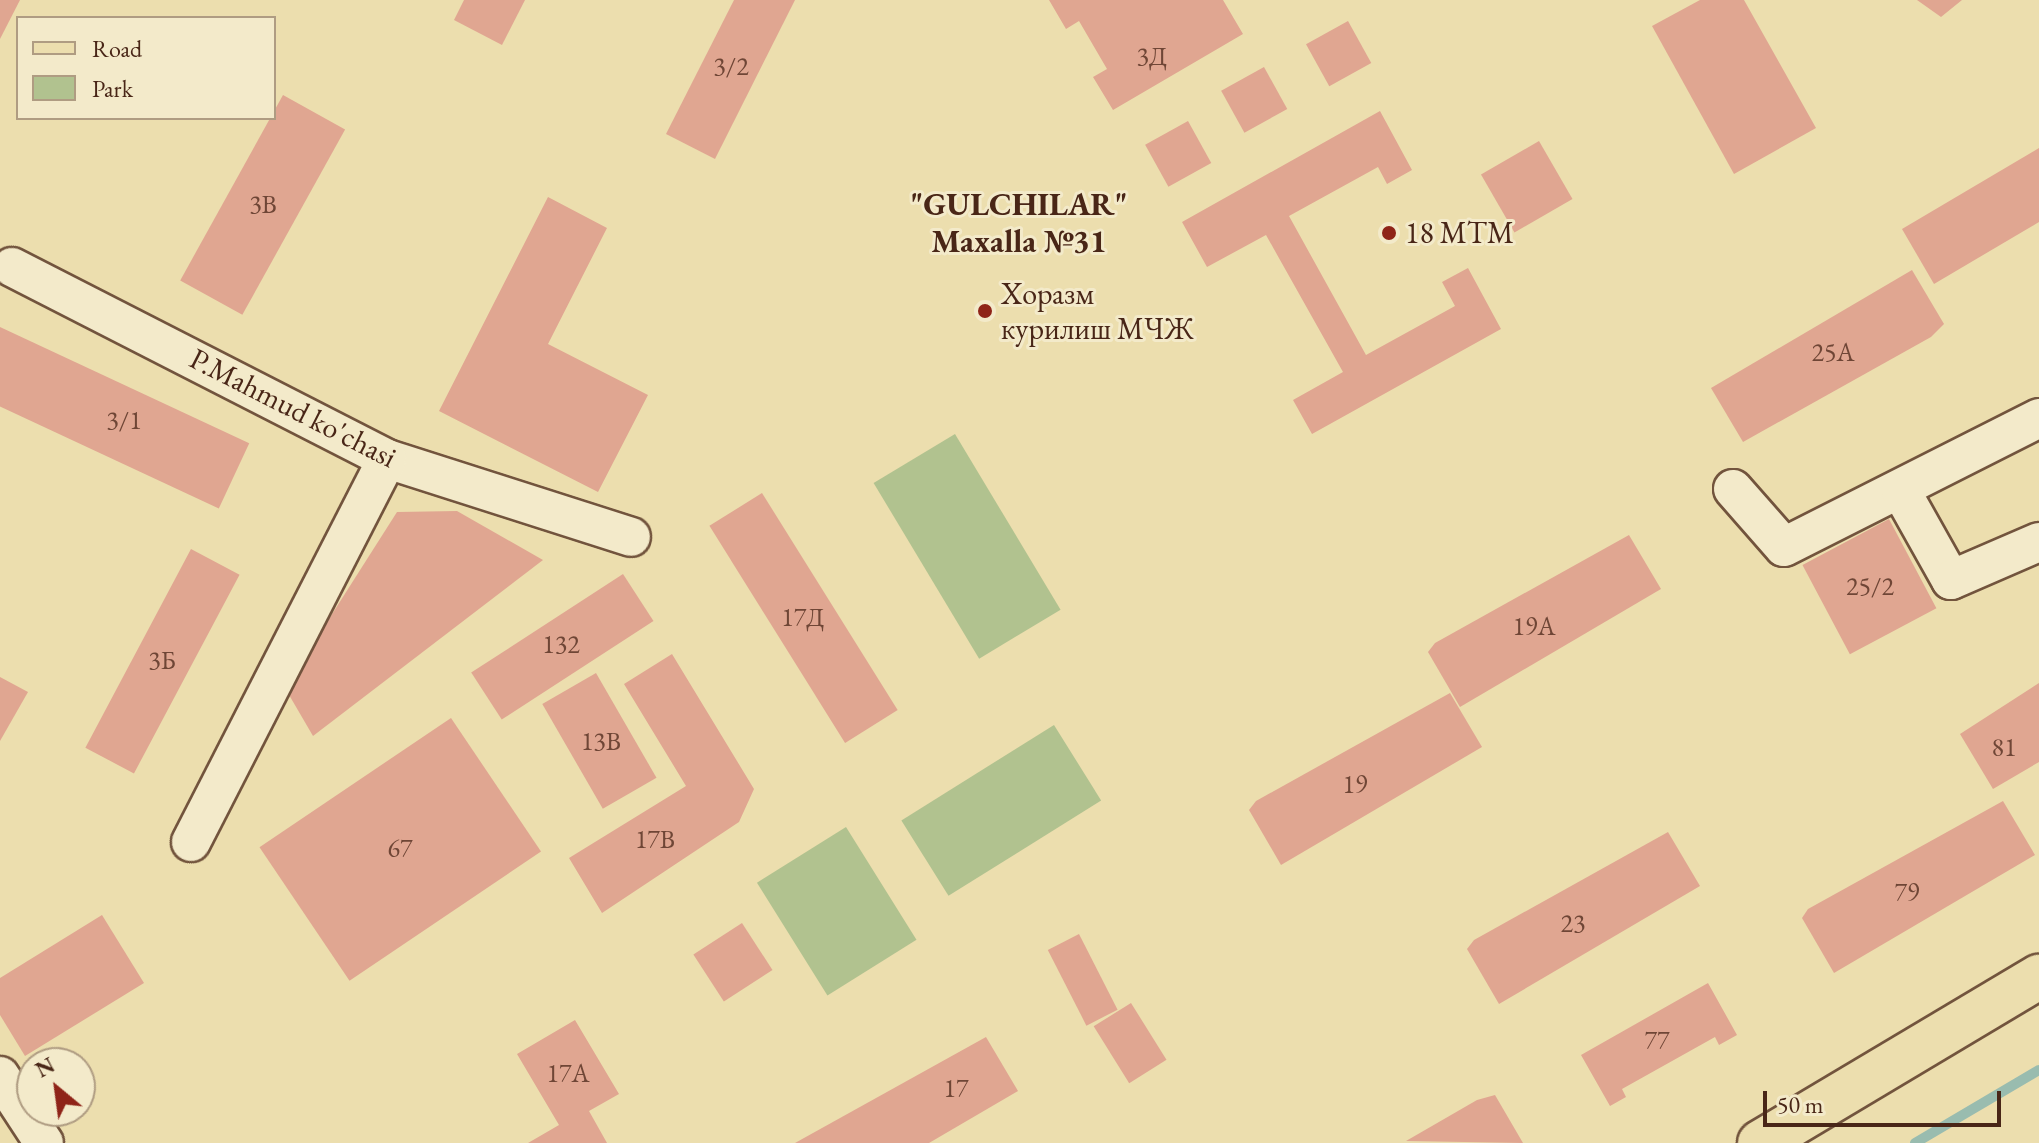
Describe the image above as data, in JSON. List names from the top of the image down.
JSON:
{
  "streets": {
    "street": ["P.Mahmud ko'chasi"]
  },
  "districts": ["\"GULCHILAR\" Maxalla №31"],
  "places": ["18 MTM", "Хоразм курилиш МЧЖ"],
  "house_numbers": [
    "3Д",
    "3/2",
    "3В",
    "25A",
    "3/1",
    "25/2",
    "17Д",
    "19A",
    "132",
    "3Б",
    "13В",
    "81",
    "19",
    "17В",
    "67",
    "79",
    "23",
    "77",
    "17A",
    "17"
  ],
  "legend": ["Road", "Park"],
  "scale_bar": "50 m",
  "north": "top left"
}
